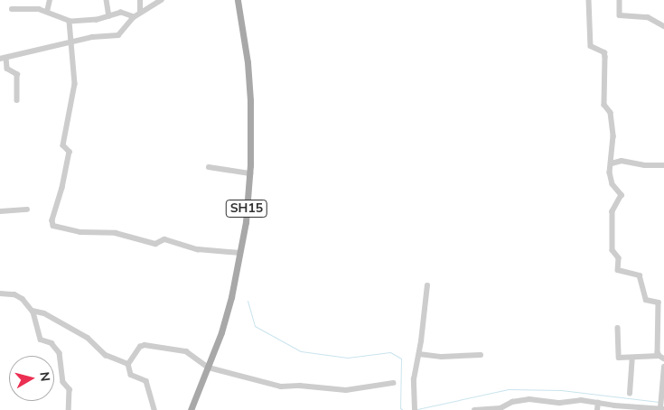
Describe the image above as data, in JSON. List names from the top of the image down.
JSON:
{
  "streets": {
    "main road": ["SH15"]
  },
  "north": "right"
}
